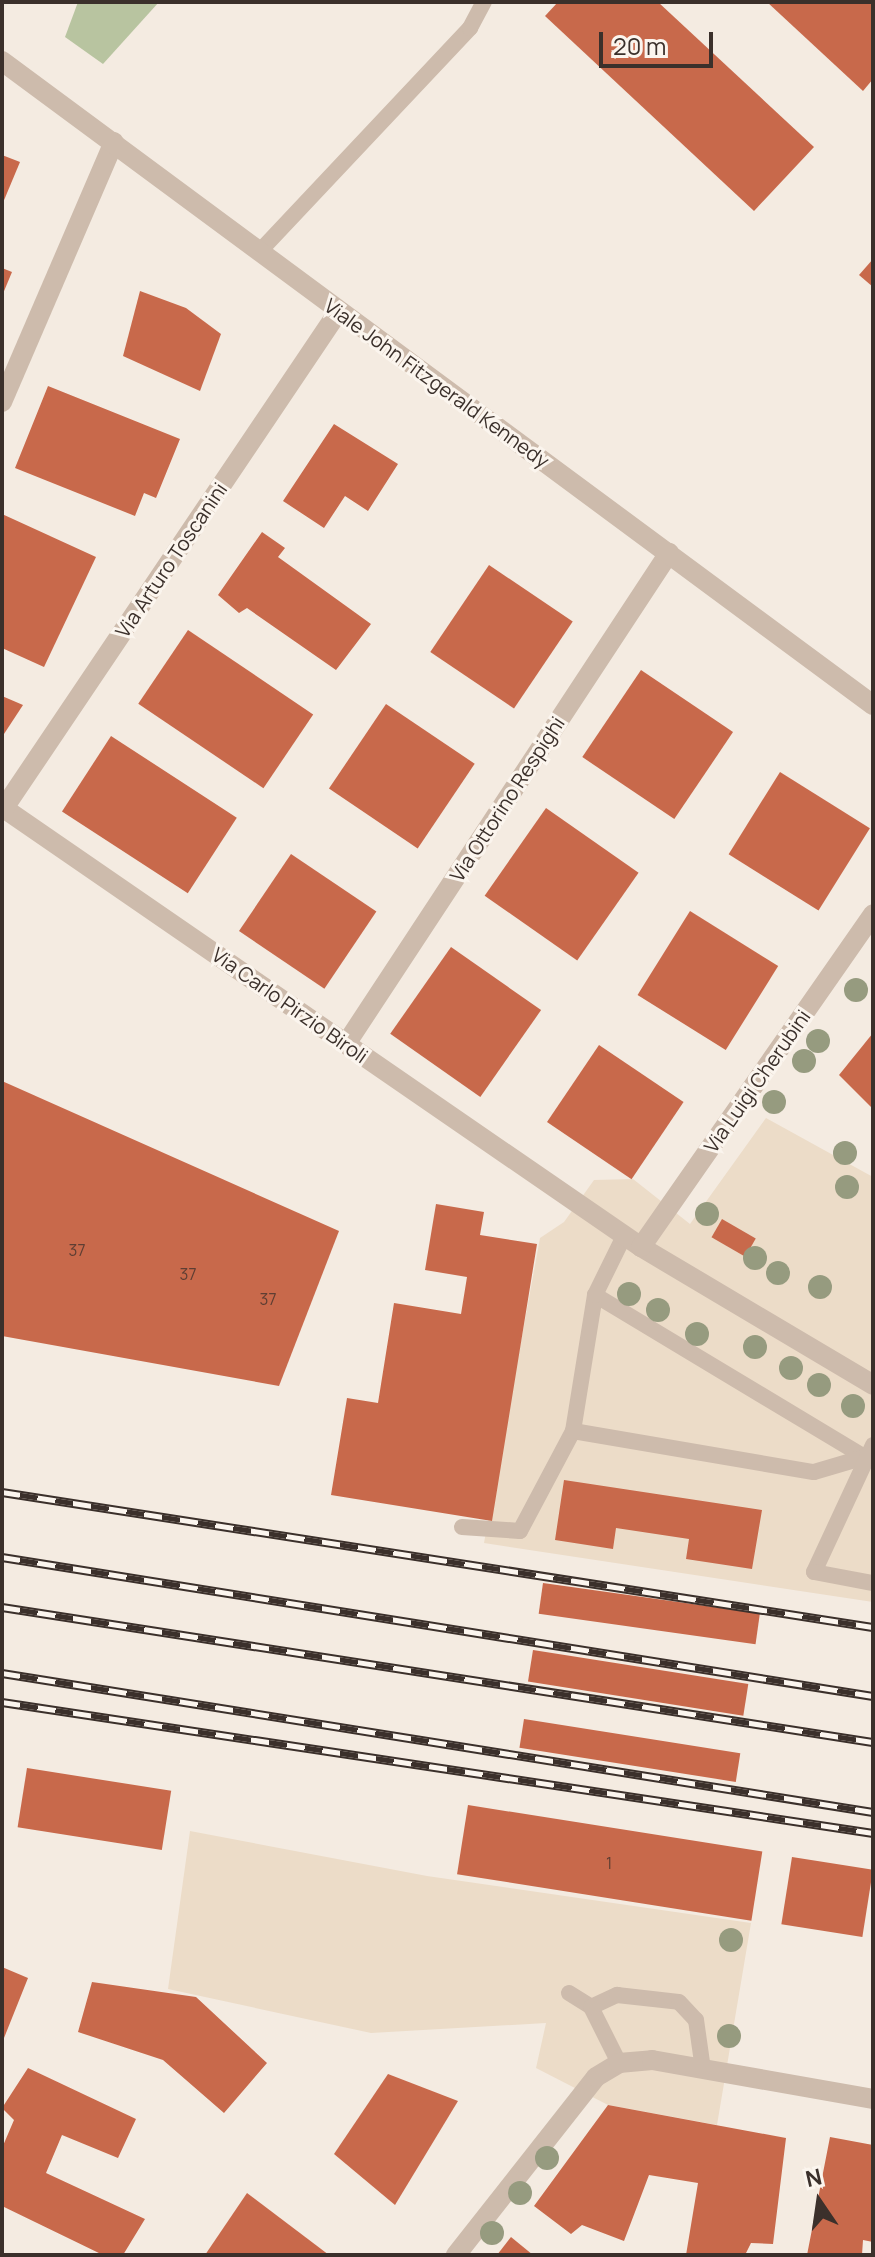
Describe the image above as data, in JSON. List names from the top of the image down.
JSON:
{
  "streets": {
    "street": [
      "Viale John Fitzgerald Kennedy",
      "Via Arturo Toscanini",
      "Via Ottorino Respighi",
      "Via Carlo Pirzio Biroli",
      "Via Luigi Cherubini"
    ]
  },
  "crossings": [
    ["Viale John Fitzgerald Kennedy", "Via Arturo Toscanini"],
    ["Viale John Fitzgerald Kennedy", "Via Ottorino Respighi"],
    ["Via Arturo Toscanini", "Via Carlo Pirzio Biroli"],
    ["Via Ottorino Respighi", "Via Carlo Pirzio Biroli"],
    ["Via Carlo Pirzio Biroli", "Via Luigi Cherubini"]
  ],
  "house_numbers": [
    "37",
    "37",
    "37",
    "1"
  ],
  "scale_bar": "20 m",
  "north": "top"
}
